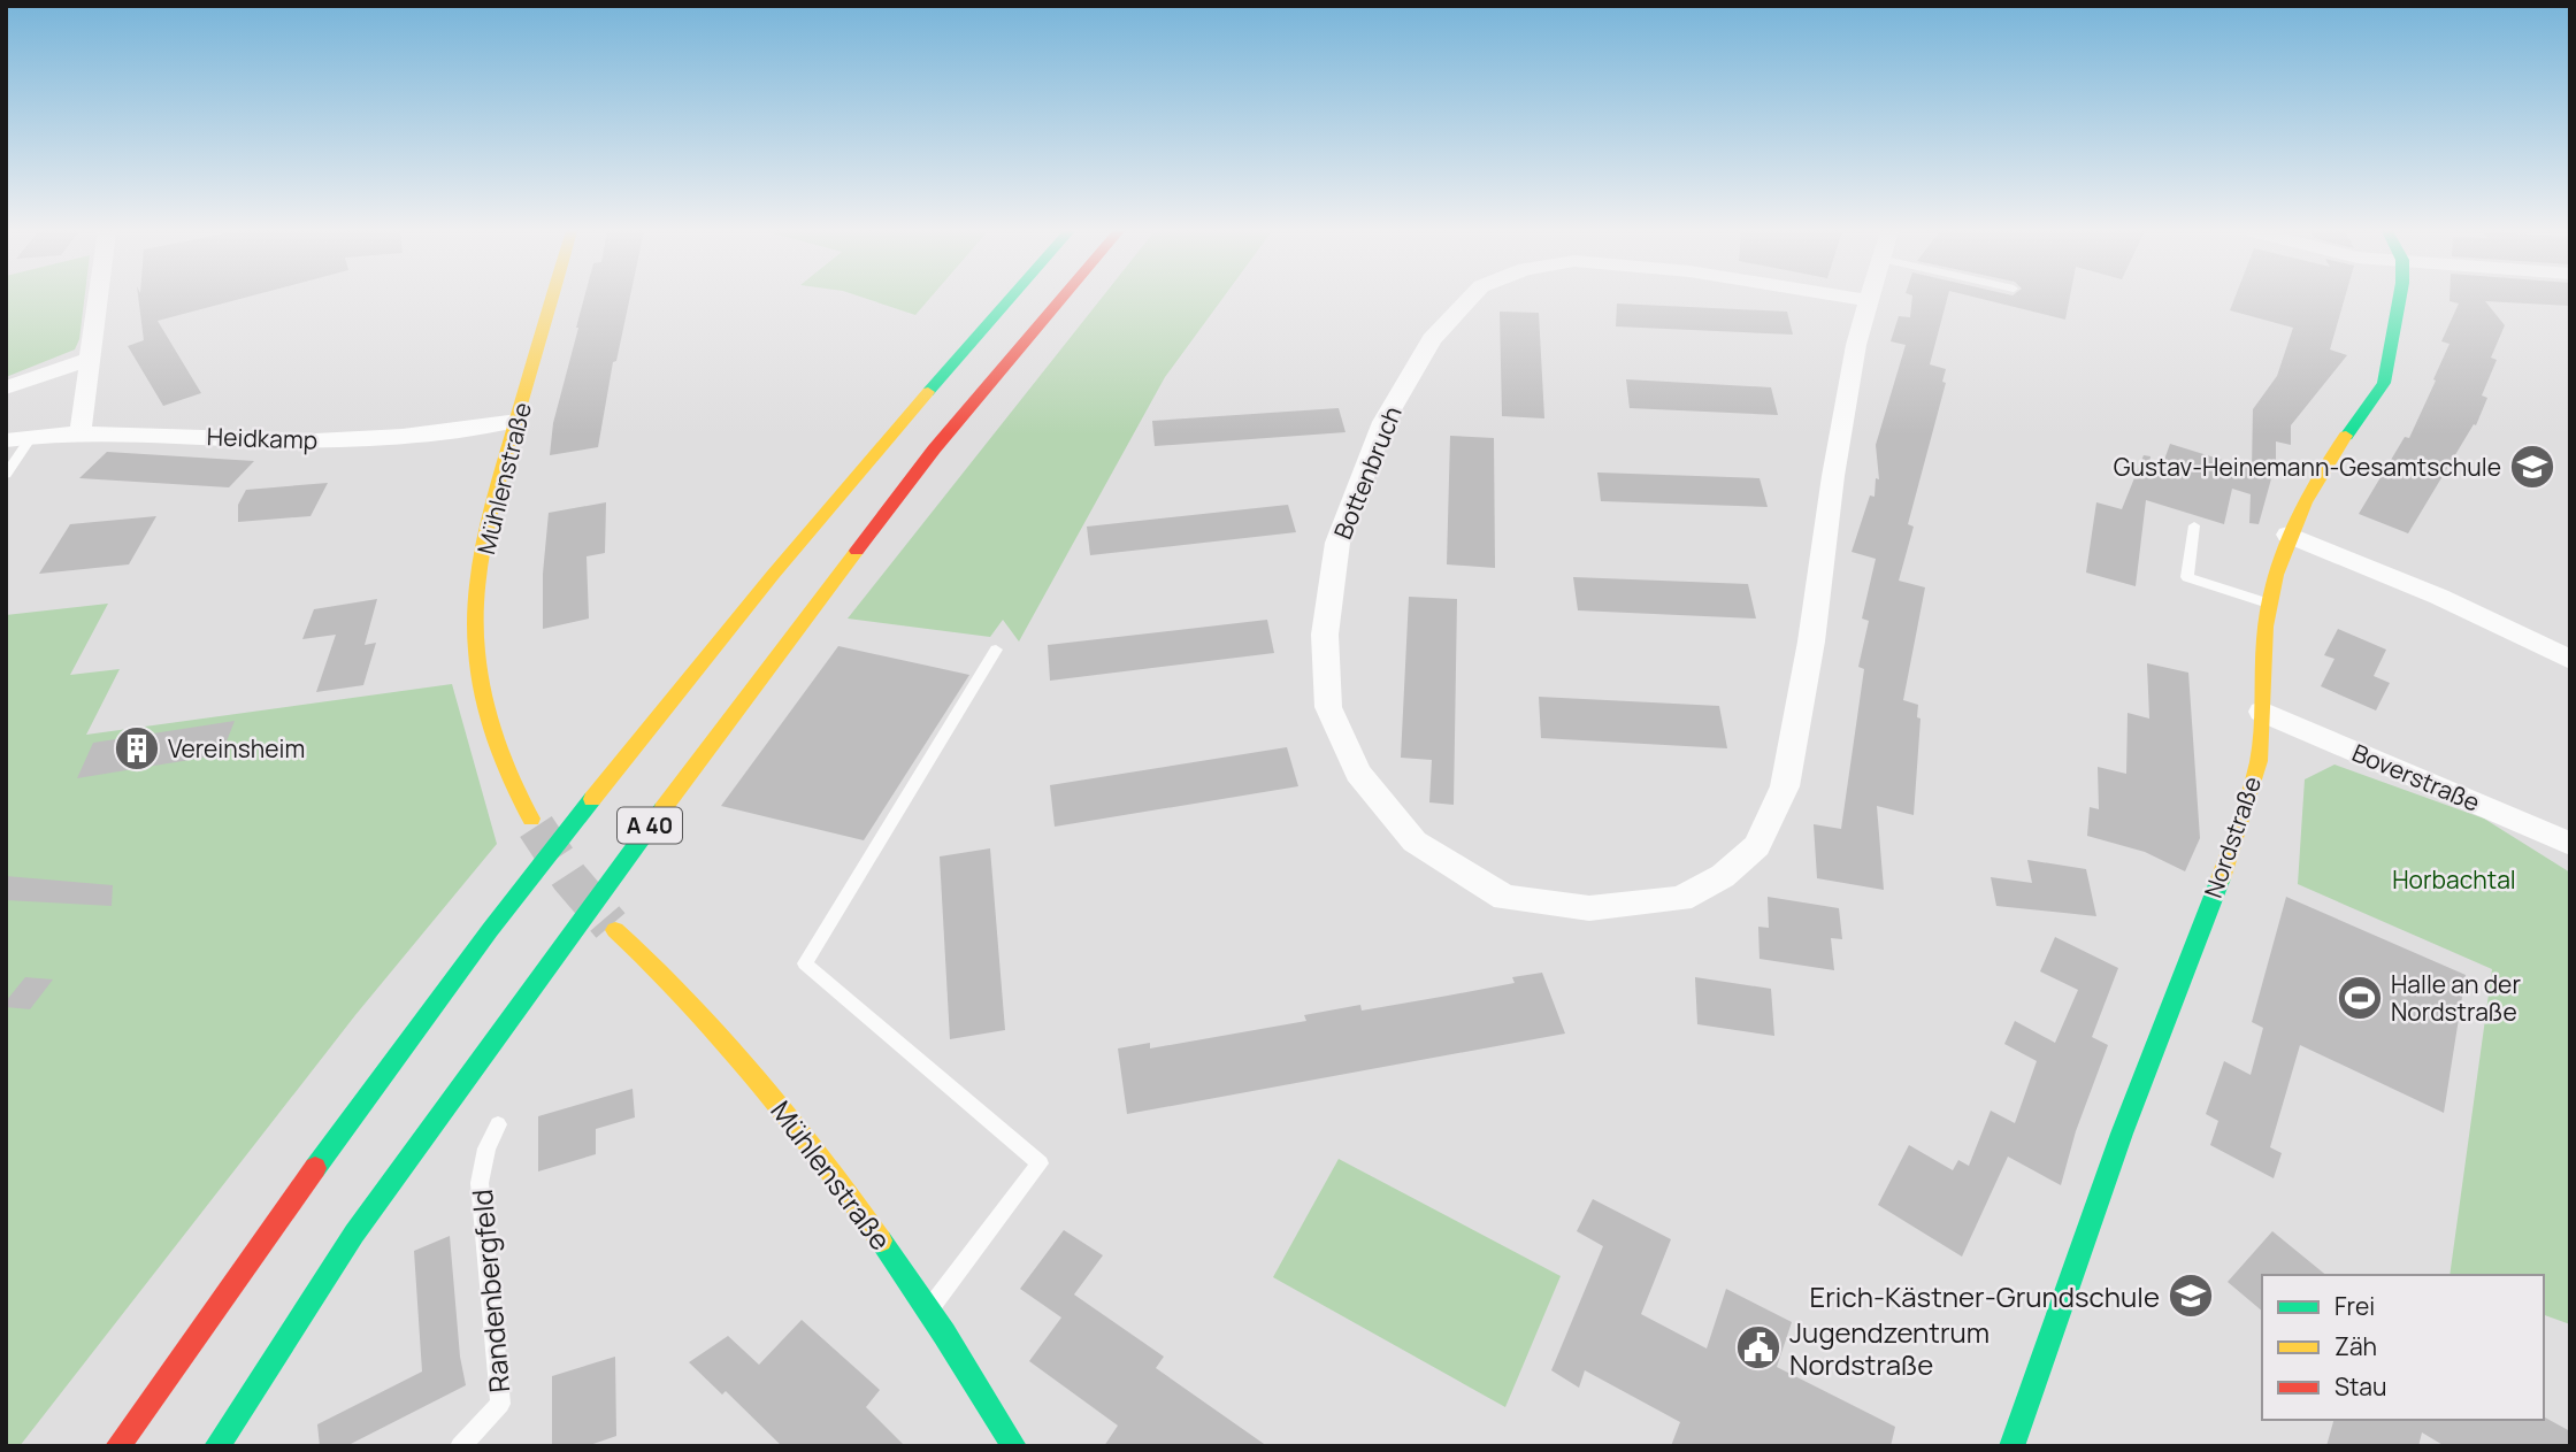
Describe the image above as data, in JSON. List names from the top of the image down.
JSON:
{
  "streets": {
    "main road": ["Mühlenstraße", "A 40", "Nordstraße"],
    "street": ["Heidkamp", "Bottenbruch", "Boverstraße"],
    "lane": ["Randenbergfeld"]
  },
  "crossings": [
    ["Heidkamp", "Mühlenstraße"],
    ["Boverstraße", "Nordstraße"]
  ],
  "parks": ["Horbachtal"],
  "places": {
    "school or university": ["Gustav-Heinemann-Gesamtschule", "Erich-Kästner-Grundschule"],
    "building": ["Vereinsheim"],
    "sports": ["Halle an der Nordstraße"],
    "public building": ["Jugendzentrum Nordstraße"]
  },
  "legend": ["Frei", "Zäh", "Stau"]
}
